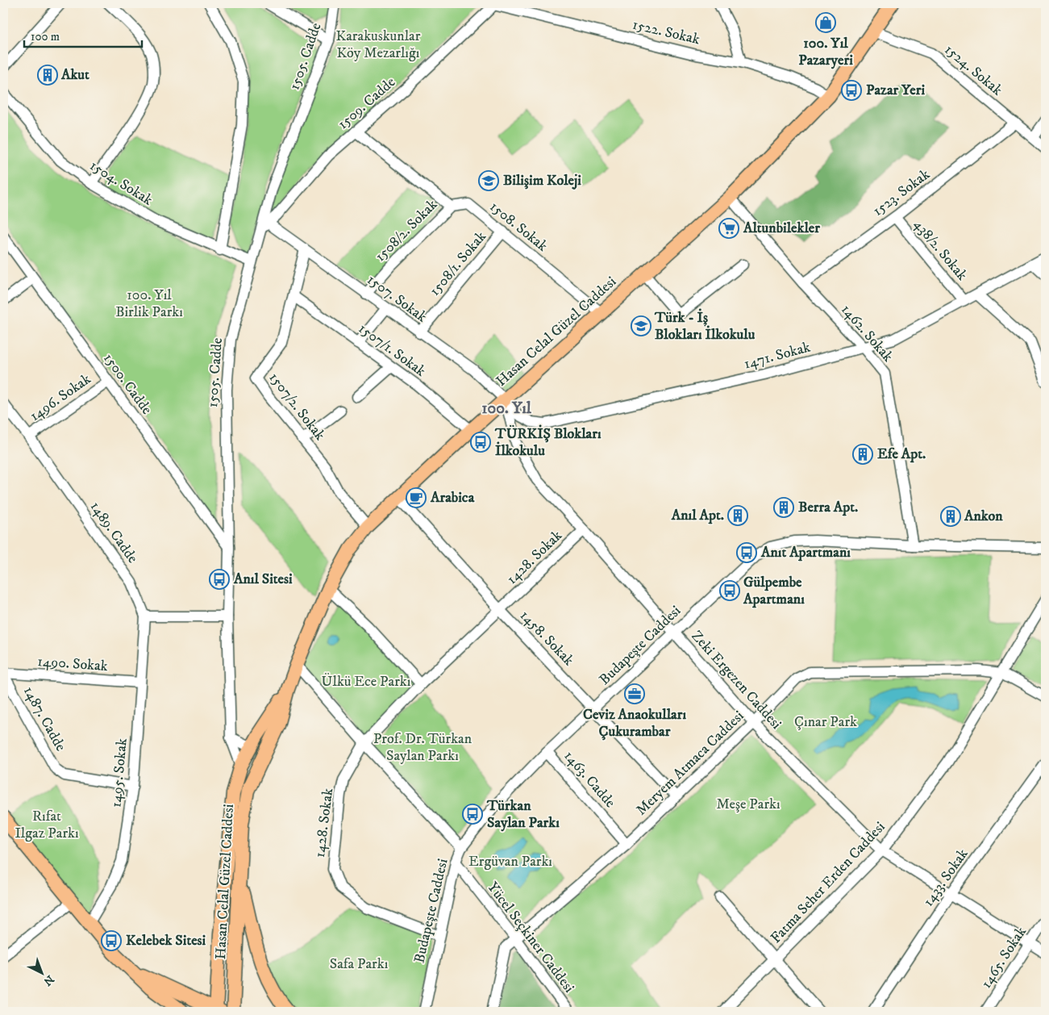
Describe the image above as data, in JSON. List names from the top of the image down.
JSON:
{
  "streets": {
    "main road": ["Hasan Celal Güzel Caddesi"],
    "street": [
      "1522. Sokak",
      "1505. Cadde",
      "1524. Sokak",
      "1509. Cadde",
      "1504. Sokak",
      "1523. Sokak",
      "1508. Sokak",
      "1508/2. Sokak",
      "438/2. Sokak",
      "1508/1. Sokak",
      "1507. Sokak",
      "1462. Sokak",
      "1507/1. Sokak",
      "1471. Sokak",
      "1500. Cadde",
      "1496. Sokak",
      "1507/2. Sokak",
      "1489. Cadde",
      "1428. Sokak",
      "1458. Sokak",
      "Budapeşte Caddesi",
      "1490. Sokak",
      "Zeki Ergezen Caddesi",
      "1487. Cadde",
      "Meryem Atmaca Caddesi",
      "1495. Sokak",
      "1463. Cadde",
      "1433. Sokak",
      "Fatma Seher Erden Caddesi",
      "Yücel Seçkiner Caddesi",
      "1465. Sokak"
    ]
  },
  "crossings": [
    ["1522. Sokak", "1509. Cadde"],
    ["1522. Sokak", "Hasan Celal Güzel Caddesi"],
    ["1505. Cadde", "1509. Cadde"],
    ["1505. Cadde", "1504. Sokak"],
    ["1505. Cadde", "1507. Sokak"],
    ["1505. Cadde", "Hasan Celal Güzel Caddesi"],
    ["1505. Cadde", "1500. Cadde"],
    ["1524. Sokak", "1523. Sokak"],
    ["1524. Sokak", "Hasan Celal Güzel Caddesi"],
    ["1509. Cadde", "1507. Sokak"],
    ["1523. Sokak", "438/2. Sokak"],
    ["1523. Sokak", "1462. Sokak"],
    ["1508. Sokak", "1508/2. Sokak"],
    ["1508. Sokak", "1508/1. Sokak"],
    ["1508. Sokak", "Hasan Celal Güzel Caddesi"],
    ["1508/2. Sokak", "1507. Sokak"],
    ["438/2. Sokak", "1471. Sokak"],
    ["1508/1. Sokak", "1507. Sokak"],
    ["1507. Sokak", "Hasan Celal Güzel Caddesi"],
    ["1507. Sokak", "1471. Sokak"],
    ["1507. Sokak", "1507/2. Sokak"],
    ["1507. Sokak", "Zeki Ergezen Caddesi"],
    ["Hasan Celal Güzel Caddesi", "1462. Sokak"],
    ["Hasan Celal Güzel Caddesi", "1507/1. Sokak"],
    ["Hasan Celal Güzel Caddesi", "1471. Sokak"],
    ["Hasan Celal Güzel Caddesi", "1507/2. Sokak"],
    ["Hasan Celal Güzel Caddesi", "1458. Sokak"],
    ["Hasan Celal Güzel Caddesi", "Zeki Ergezen Caddesi"],
    ["1462. Sokak", "1471. Sokak"],
    ["1462. Sokak", "Budapeşte Caddesi"],
    ["1507/1. Sokak", "1507/2. Sokak"],
    ["1471. Sokak", "Zeki Ergezen Caddesi"],
    ["1500. Cadde", "1496. Sokak"],
    ["1496. Sokak", "1489. Cadde"],
    ["1489. Cadde", "1495. Sokak"],
    ["1428. Sokak", "1458. Sokak"],
    ["1428. Sokak", "Budapeşte Caddesi"],
    ["1428. Sokak", "Zeki Ergezen Caddesi"],
    ["1458. Sokak", "Budapeşte Caddesi"],
    ["1458. Sokak", "Meryem Atmaca Caddesi"],
    ["Budapeşte Caddesi", "Zeki Ergezen Caddesi"],
    ["Budapeşte Caddesi", "1463. Cadde"],
    ["Budapeşte Caddesi", "Yücel Seçkiner Caddesi"],
    ["1490. Sokak", "1487. Cadde"],
    ["1490. Sokak", "1495. Sokak"],
    ["Zeki Ergezen Caddesi", "Meryem Atmaca Caddesi"],
    ["Zeki Ergezen Caddesi", "1433. Sokak"],
    ["Zeki Ergezen Caddesi", "Fatma Seher Erden Caddesi"],
    ["Zeki Ergezen Caddesi", "1465. Sokak"],
    ["1487. Cadde", "1495. Sokak"],
    ["Meryem Atmaca Caddesi", "1463. Cadde"],
    ["Meryem Atmaca Caddesi", "Fatma Seher Erden Caddesi"],
    ["Meryem Atmaca Caddesi", "Yücel Seçkiner Caddesi"]
  ],
  "districts": ["100. Yıl"],
  "parks": [
    "Karakuskunlar Köy Mezarlığı",
    "100. Yıl Birlik Parkı",
    "Ülkü Ece Parkı",
    "Çınar Park",
    "Prof. Dr. Türkan Saylan Parkı",
    "Meşe Parkı",
    "Rıfat Ilgaz Parkı",
    "Ergüvan Parkı",
    "Safa Parkı"
  ],
  "places": {
    "shop": ["100. Yıl Pazaryeri"],
    "building": [
      "Akut",
      "Efe Apt.",
      "Berra Apt.",
      "Anıl Apt.",
      "Ankon"
    ],
    "bus stop": [
      "Pazar Yeri",
      "TÜRKİŞ Blokları İlkokulu",
      "Anıt Apartmanı",
      "Anıl Sitesi",
      "Gülpembe Apartmanı",
      "Türkan Saylan Parkı",
      "Kelebek Sitesi"
    ],
    "school or university": ["Bilişim Koleji", "Türk - İş Blokları İlkokulu"],
    "supermarket": ["Altunbilekler"],
    "cafe": ["Arabica"],
    "office": ["Ceviz Anaokulları Çukurambar"]
  },
  "scale_bar": "100 m",
  "north": "bottom right"
}
